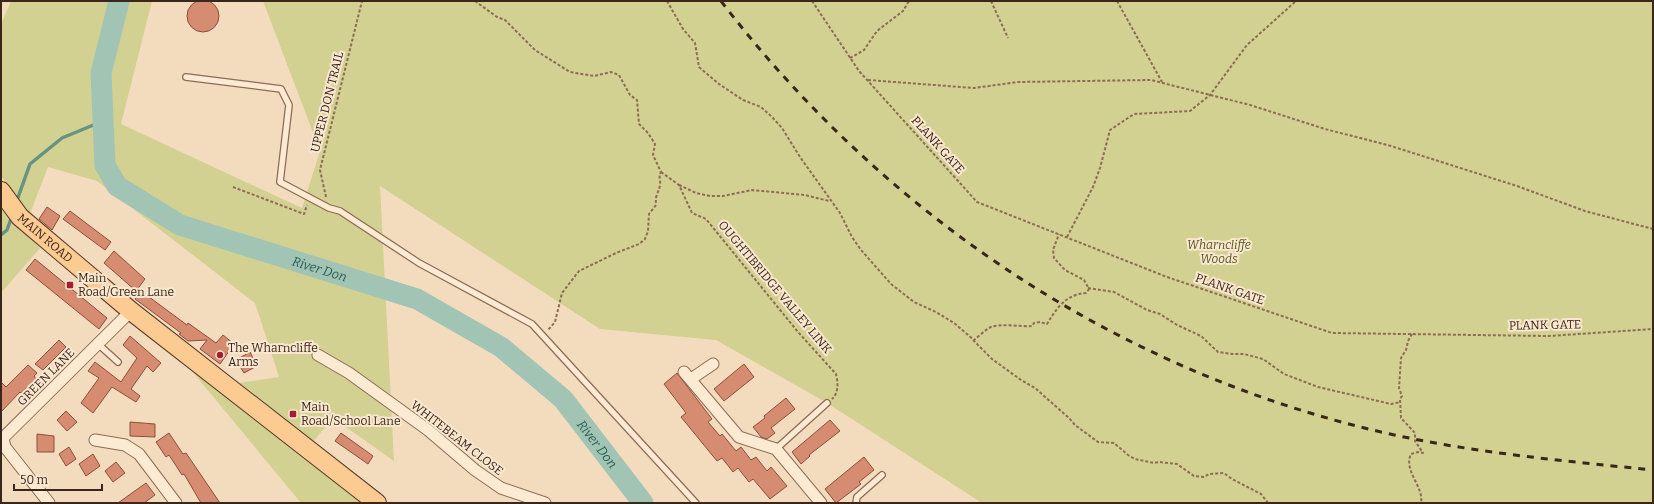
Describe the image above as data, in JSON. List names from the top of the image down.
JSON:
{
  "streets": {
    "main road": ["MAIN ROAD"],
    "street": ["GREEN LANE", "WHITEBEAM CLOSE"],
    "path": ["UPPER DON TRAIL", "PLANK GATE", "OUGHTIBRIDGE VALLEY LINK"]
  },
  "crossings": [
    ["MAIN ROAD", "GREEN LANE"]
  ],
  "water": ["River Don"],
  "parks": ["Wharncliffe Woods"],
  "places": {
    "transit": ["Main Road/Green Lane", "Main Road/School Lane"],
    "other": ["The Wharncliffe Arms"]
  },
  "scale_bar": "50 m"
}
